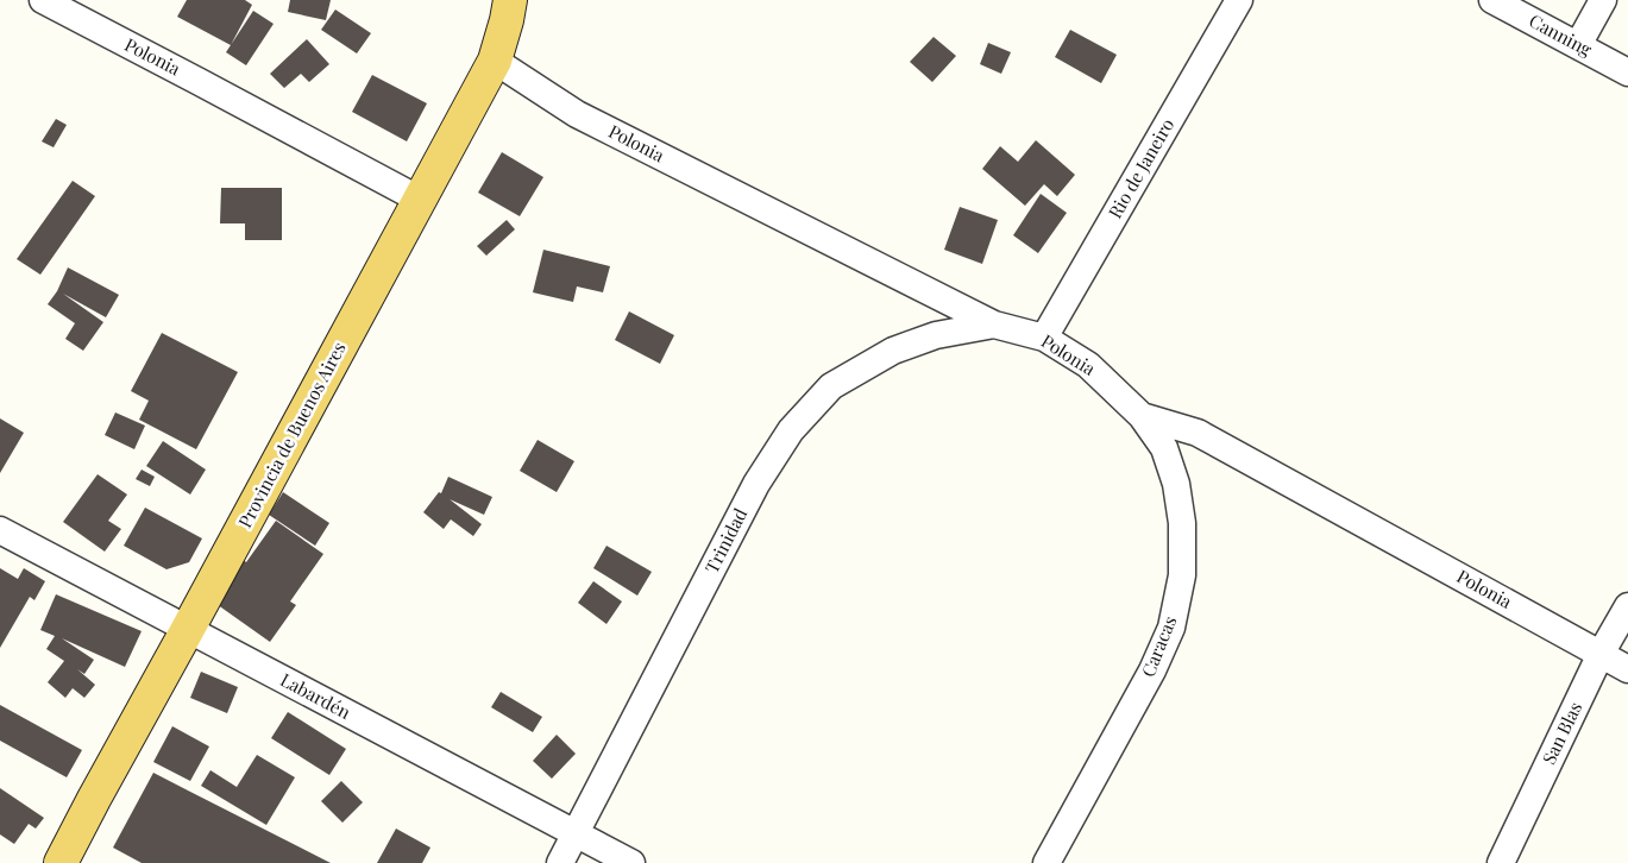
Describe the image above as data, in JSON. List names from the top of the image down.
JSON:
{
  "streets": {
    "main road": ["Provincia de Buenos Aires"],
    "street": [
      "Canning",
      "Polonia",
      "Rio de Janeiro",
      "Trinidad",
      "Caracas",
      "Labardén",
      "San Blas"
    ]
  },
  "crossings": [
    ["Polonia", "Rio de Janeiro"],
    ["Polonia", "Provincia de Buenos Aires"],
    ["Polonia", "Trinidad"],
    ["Polonia", "Caracas"],
    ["Polonia", "San Blas"],
    ["Provincia de Buenos Aires", "Labardén"],
    ["Trinidad", "Labardén"]
  ]
}
